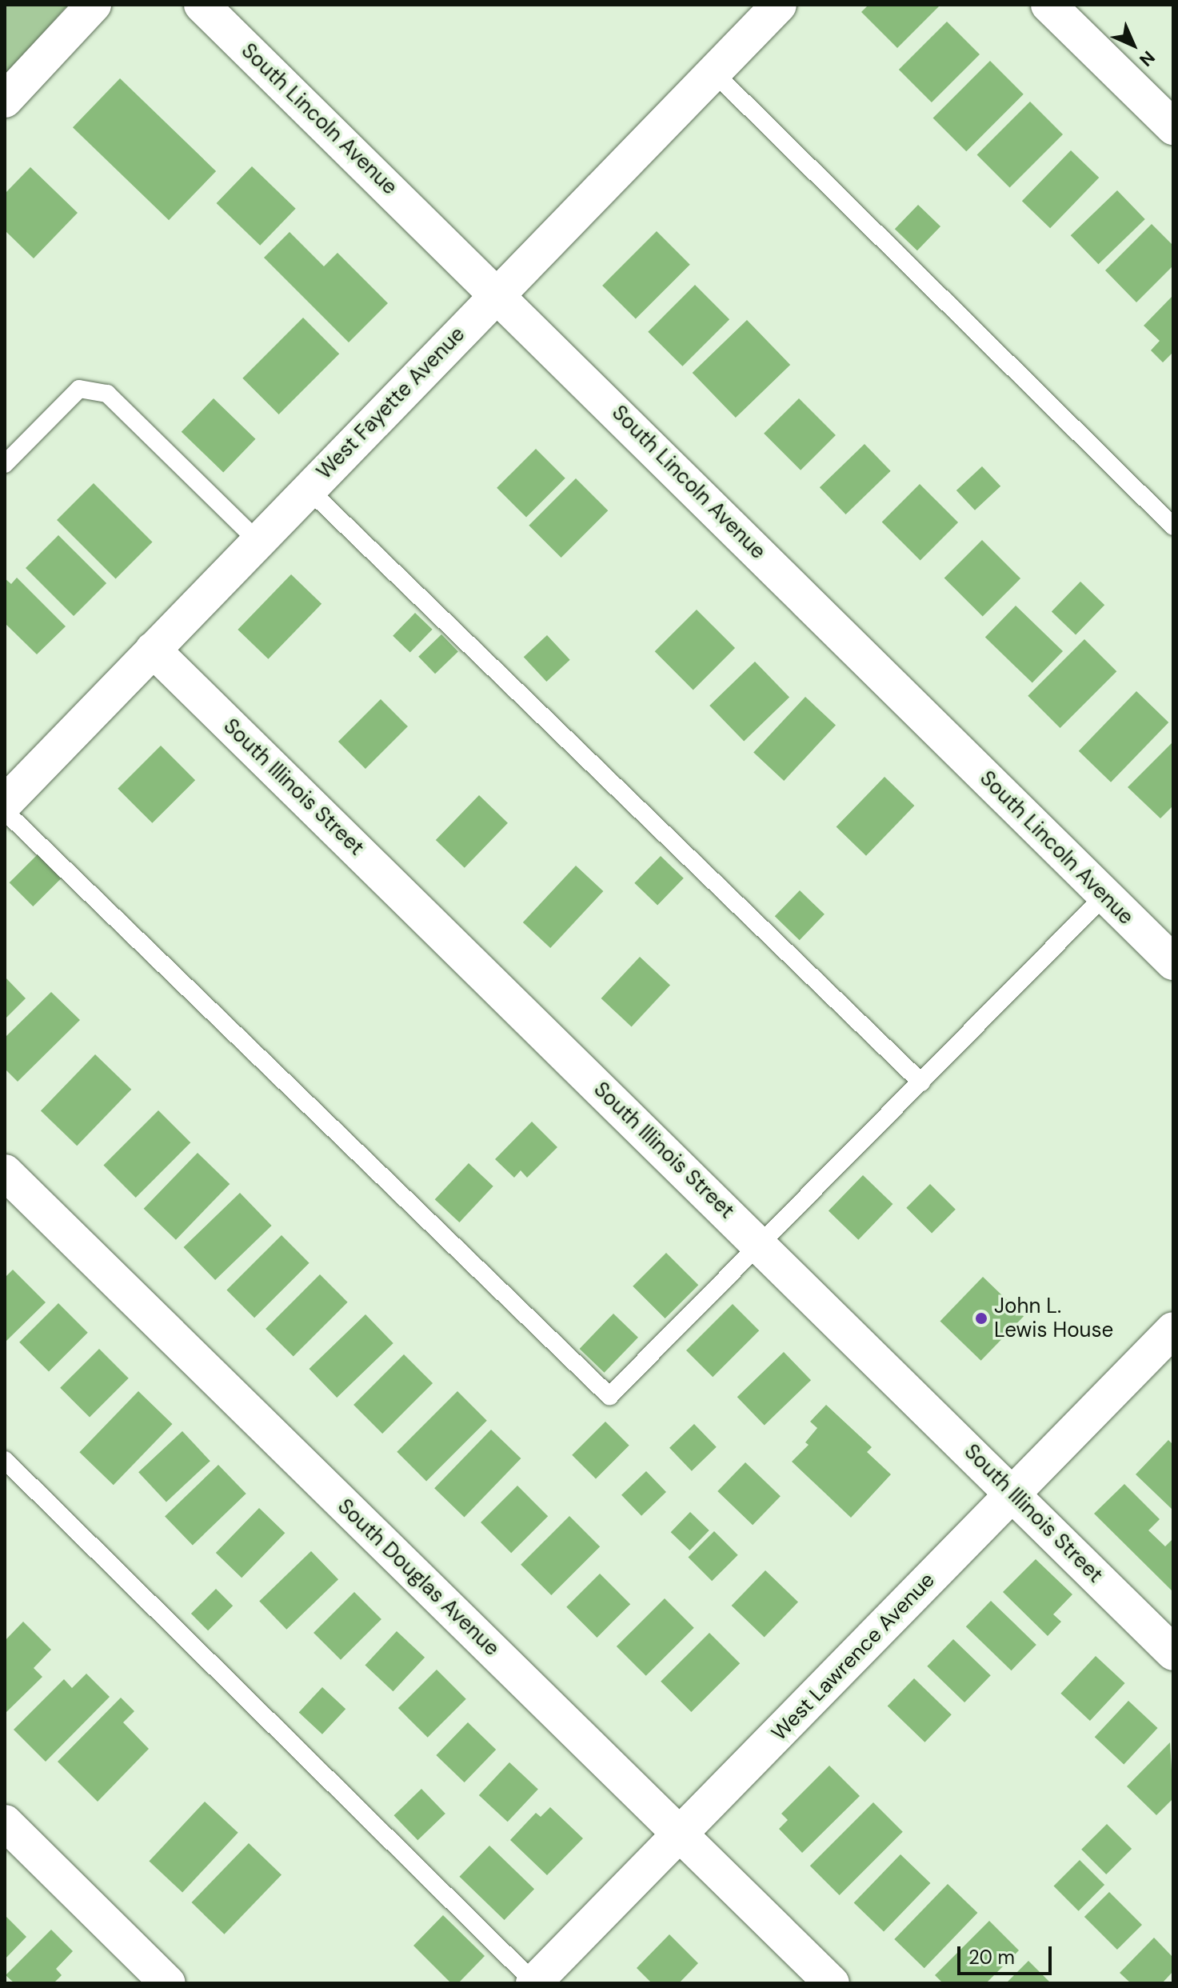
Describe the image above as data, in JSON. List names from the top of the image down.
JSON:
{
  "streets": {
    "street": [
      "South Lincoln Avenue",
      "West Fayette Avenue",
      "South Illinois Street",
      "South Douglas Avenue",
      "West Lawrence Avenue"
    ]
  },
  "crossings": [
    ["South Lincoln Avenue", "West Fayette Avenue"],
    ["West Fayette Avenue", "South Illinois Street"],
    ["South Illinois Street", "West Lawrence Avenue"],
    ["South Douglas Avenue", "West Lawrence Avenue"]
  ],
  "places": ["John L. Lewis House"],
  "scale_bar": "20 m",
  "north": "bottom right"
}
